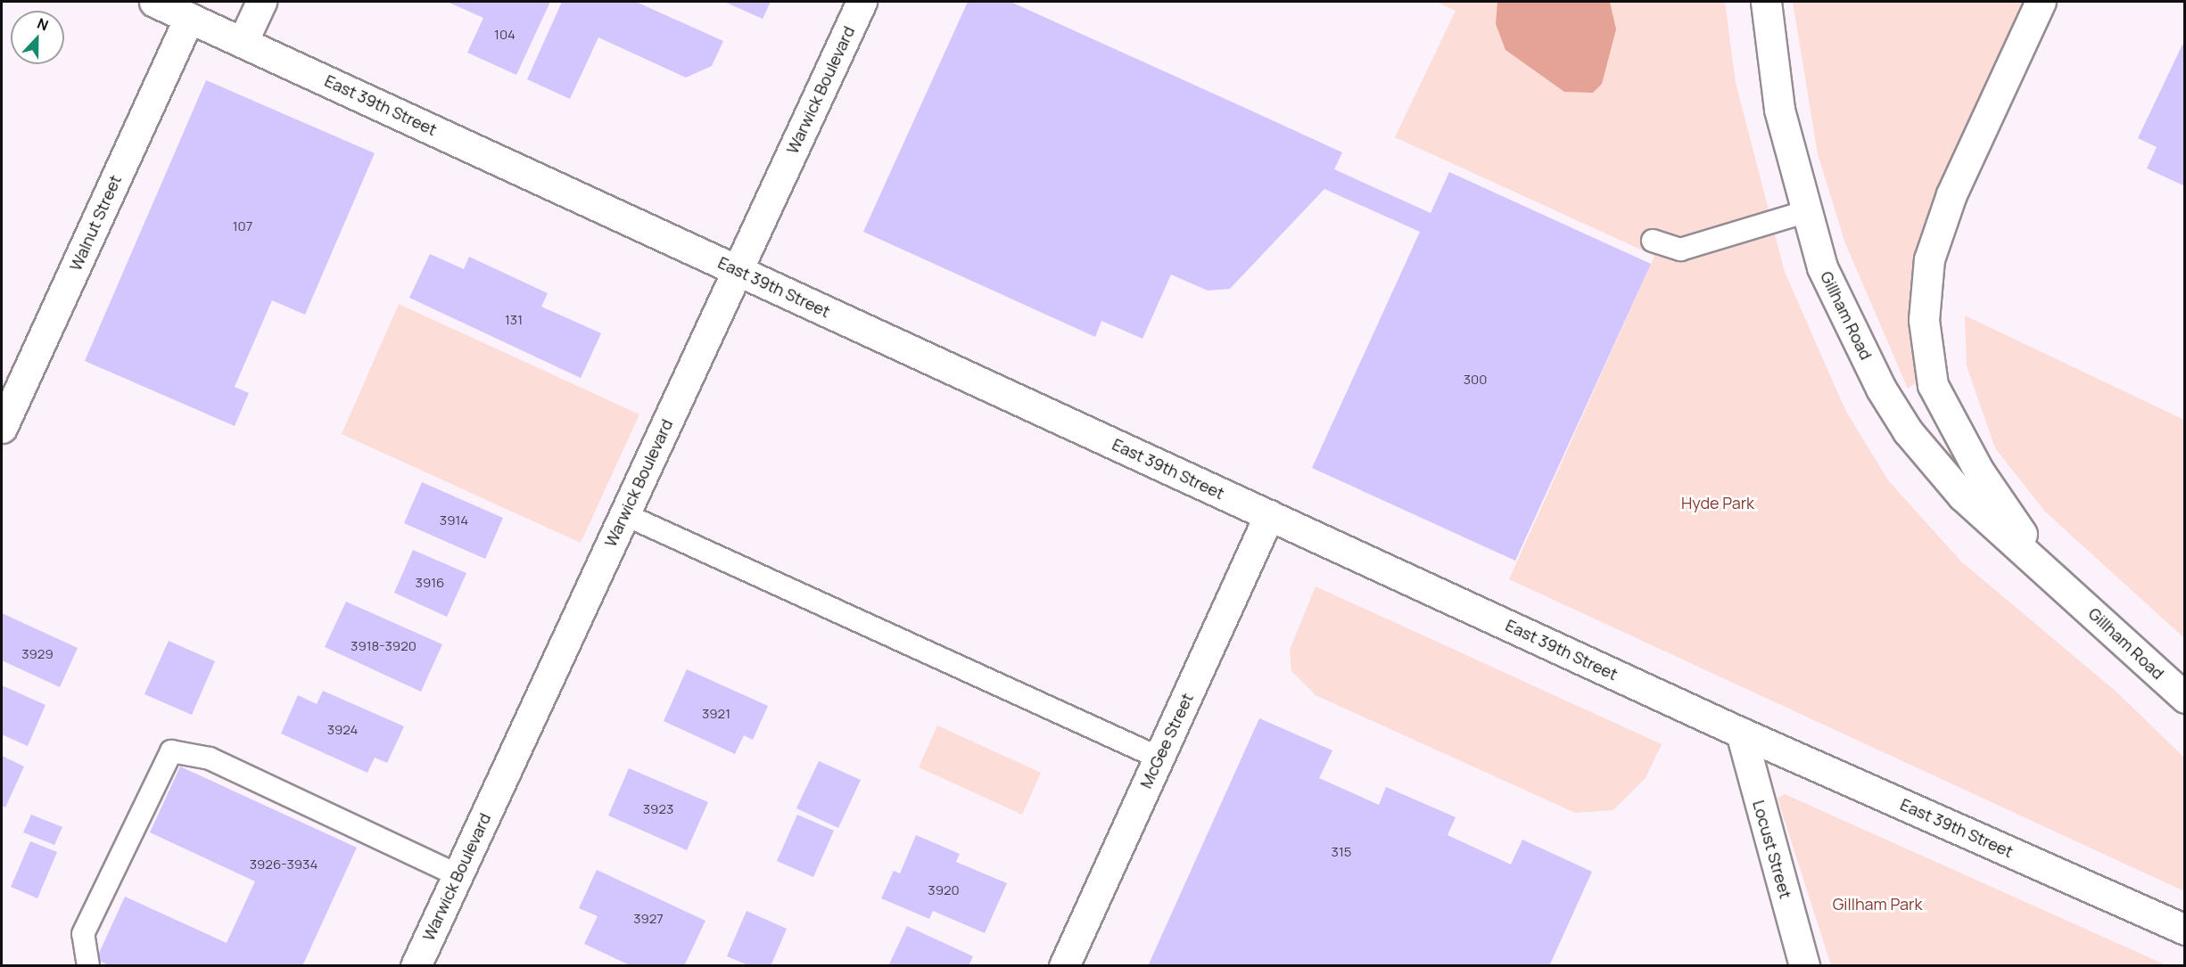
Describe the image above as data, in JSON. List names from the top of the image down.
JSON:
{
  "streets": {
    "main road": [
      "Warwick Boulevard",
      "East 39th Street",
      "Walnut Street",
      "Gillham Road",
      "McGee Street",
      "Locust Street"
    ]
  },
  "crossings": [
    ["Warwick Boulevard", "East 39th Street"],
    ["East 39th Street", "Walnut Street"],
    ["East 39th Street", "McGee Street"],
    ["East 39th Street", "Locust Street"]
  ],
  "parks": ["Hyde Park", "Gillham Park"],
  "house_numbers": [
    "104",
    "107",
    "131",
    "300",
    "3914",
    "3916",
    "3918-3920",
    "3929",
    "3921",
    "3924",
    "3923",
    "315",
    "3926-3934",
    "3920",
    "3927"
  ],
  "north": "top"
}
